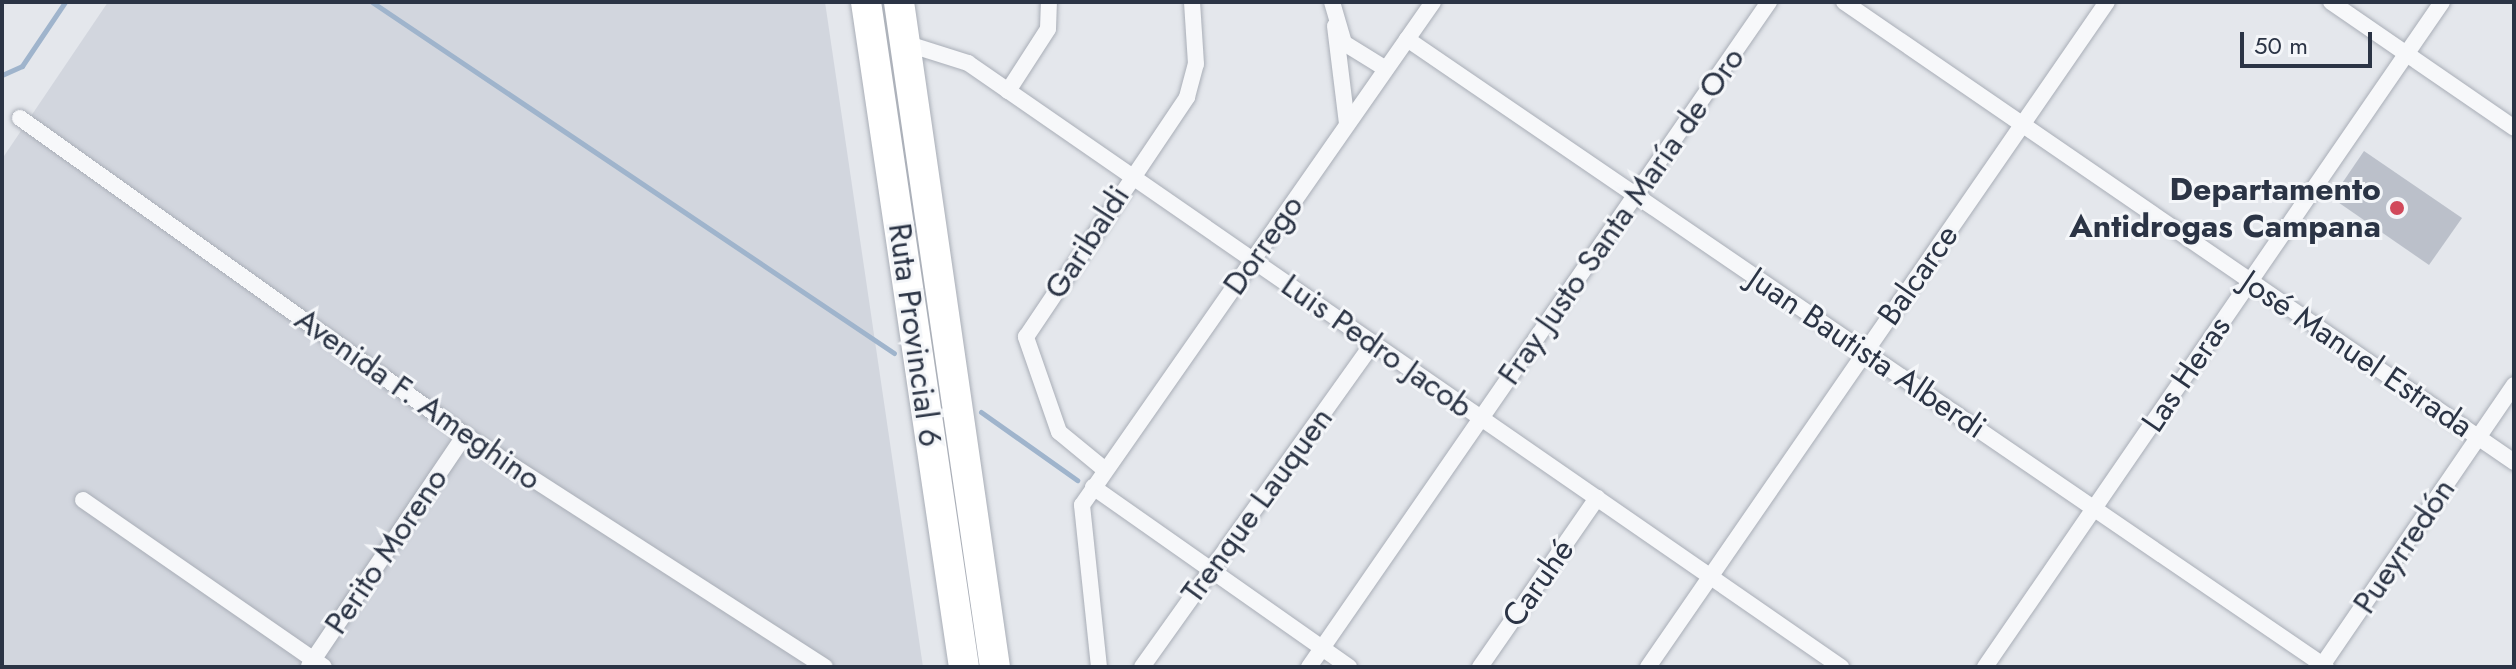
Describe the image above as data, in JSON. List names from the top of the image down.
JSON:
{
  "streets": {
    "highway": ["Ruta Provincial 6"],
    "street": [
      "Fray Justo Santa María de Oro",
      "Garibaldi",
      "Dorrego",
      "Balcarce",
      "Luis Pedro Jacob",
      "Juan Bautista Alberdi",
      "José Manuel Estrada",
      "Las Heras",
      "Avenida F. Ameghino",
      "Trenque Lauquen",
      "Pueyrredón",
      "Perito Moreno",
      "Caruhé"
    ]
  },
  "crossings": [
    ["Fray Justo Santa María de Oro", "Luis Pedro Jacob"],
    ["Fray Justo Santa María de Oro", "Juan Bautista Alberdi"],
    ["Garibaldi", "Dorrego"],
    ["Garibaldi", "Luis Pedro Jacob"],
    ["Dorrego", "Luis Pedro Jacob"],
    ["Dorrego", "Juan Bautista Alberdi"],
    ["Balcarce", "Luis Pedro Jacob"],
    ["Balcarce", "Juan Bautista Alberdi"],
    ["Balcarce", "José Manuel Estrada"],
    ["Ruta Provincial 6", "Luis Pedro Jacob"],
    ["Luis Pedro Jacob", "Trenque Lauquen"],
    ["Luis Pedro Jacob", "Caruhé"],
    ["Juan Bautista Alberdi", "Las Heras"],
    ["Juan Bautista Alberdi", "Pueyrredón"],
    ["José Manuel Estrada", "Las Heras"],
    ["José Manuel Estrada", "Pueyrredón"],
    ["Avenida F. Ameghino", "Perito Moreno"]
  ],
  "places": ["Departamento Antidrogas Campana"],
  "scale_bar": "50 m"
}
